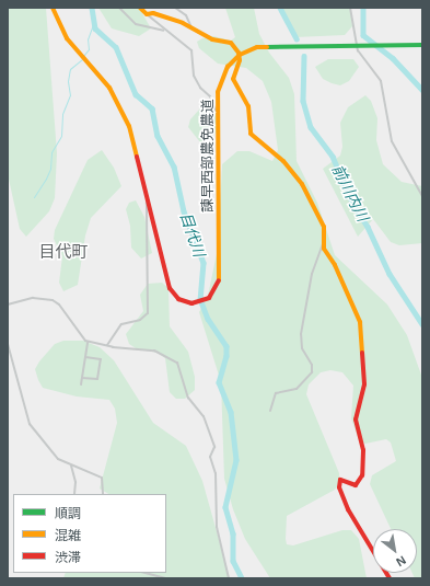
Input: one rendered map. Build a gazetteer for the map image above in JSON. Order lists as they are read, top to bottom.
{
  "streets": {
    "street": ["諫早西部農免農道"]
  },
  "districts": ["目代町"],
  "water": ["前川内川", "目代川"],
  "legend": ["順調", "混雑", "渋滞"],
  "north": "bottom right"
}
